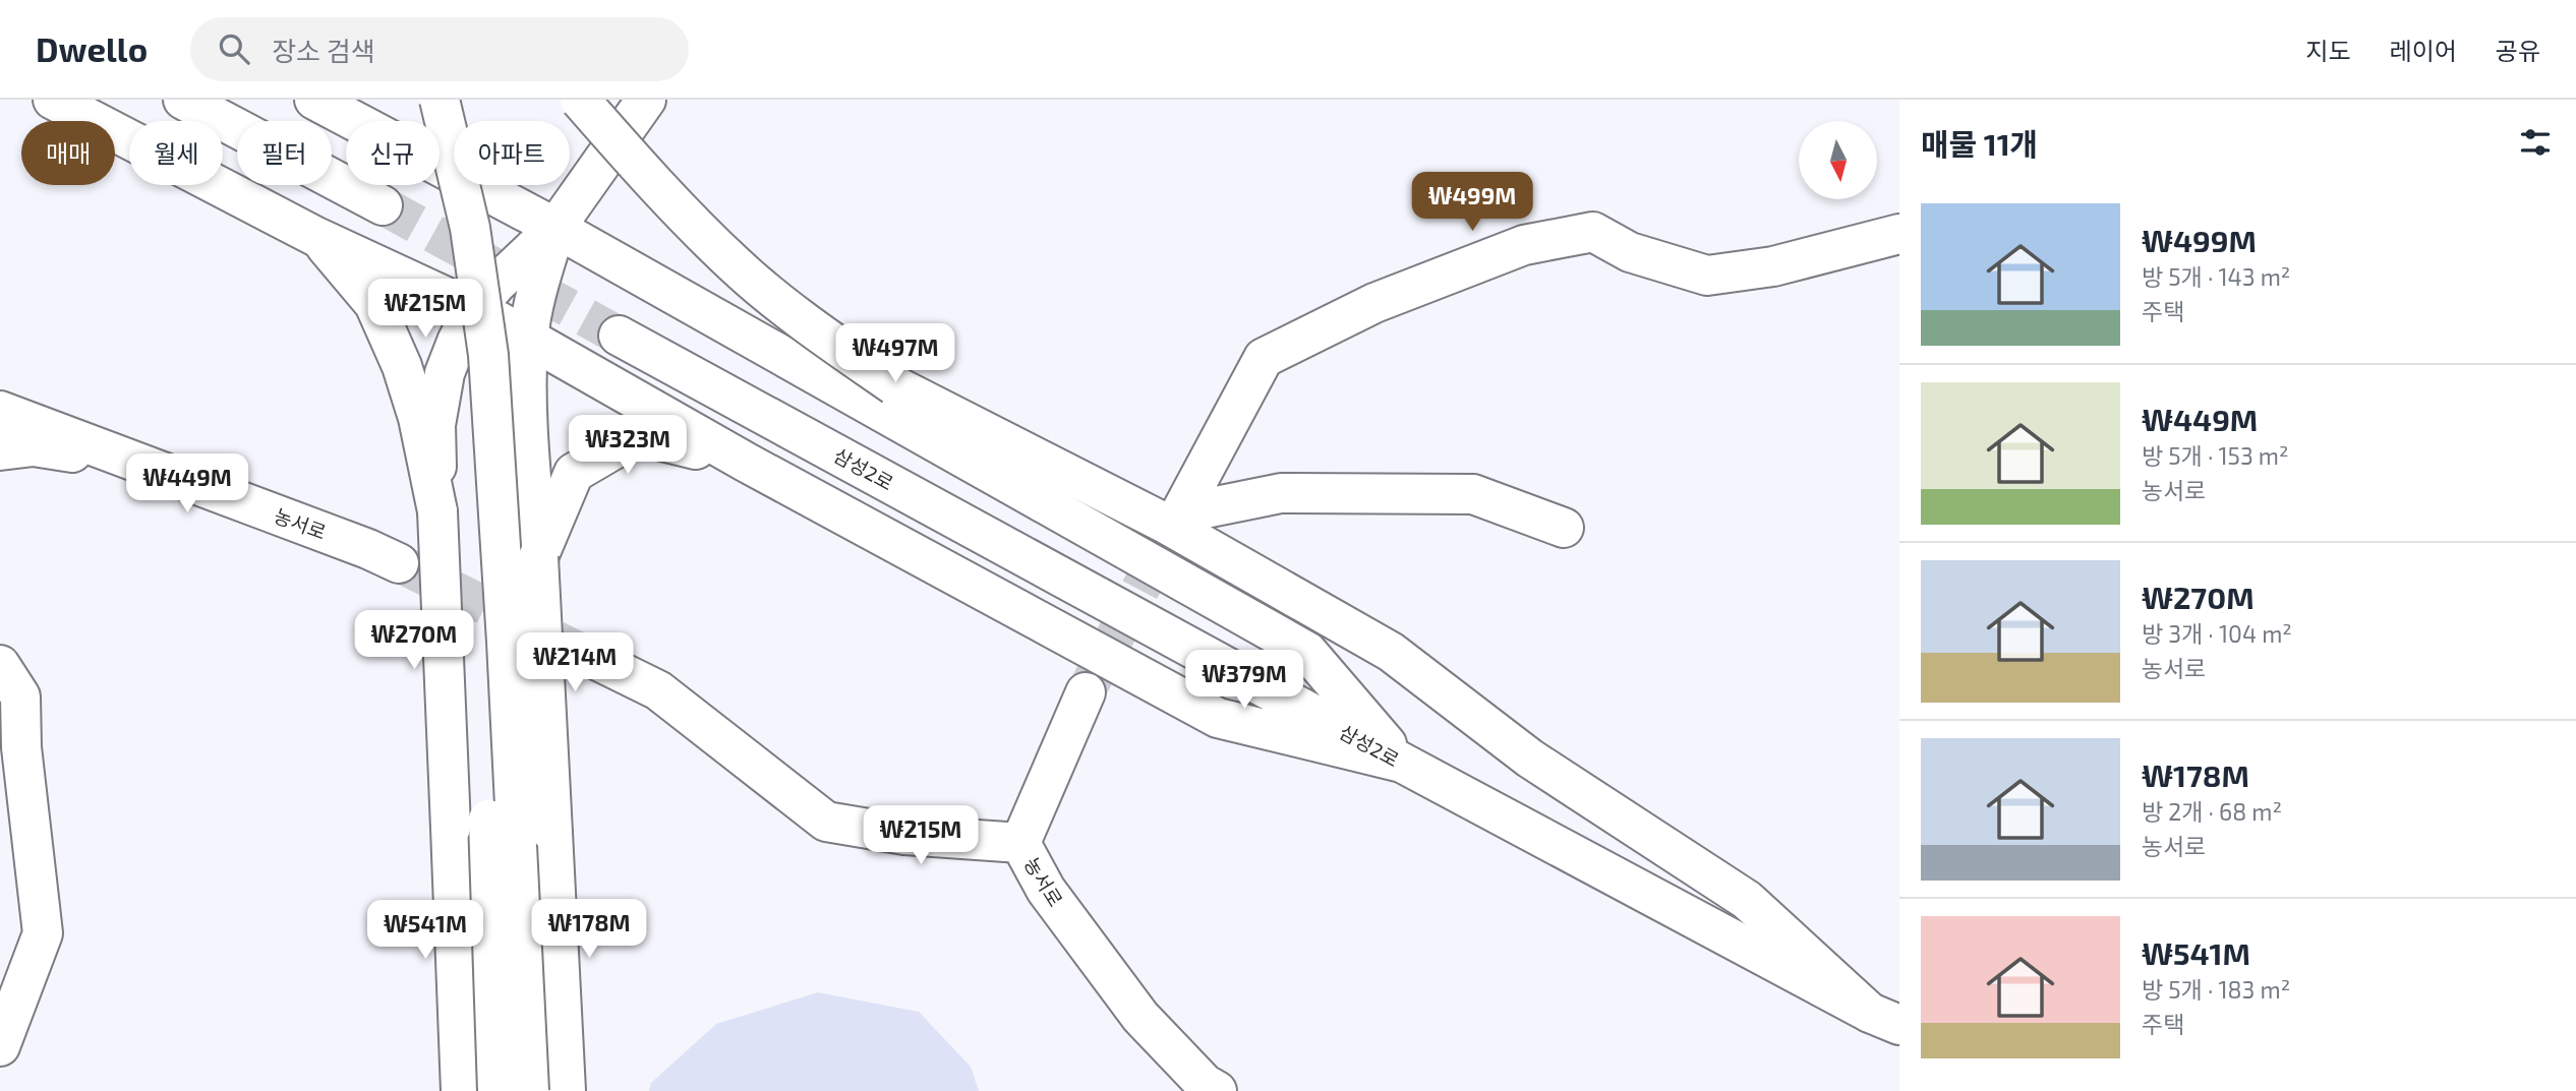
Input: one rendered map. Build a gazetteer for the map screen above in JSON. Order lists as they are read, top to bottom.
{
  "streets": {
    "main road": ["삼성2로", "농서로"]
  },
  "north": "bottom",
  "page": {
    "header": "Dwello",
    "search": "장소 검색",
    "nav": ["지도", "레이어", "공유"],
    "heading": "매물 11개",
    "chip": [
      "매매",
      "월세",
      "필터",
      "신규",
      "아파트"
    ],
    "price": [
      "₩499M",
      "₩215M",
      "₩497M",
      "₩323M",
      "₩449M",
      "₩270M",
      "₩214M",
      "₩379M",
      "₩215M",
      "₩178M",
      "₩541M"
    ],
    "list": [
      {
        "name": "₩499M",
        "note": "방 5개 · 143 m² · 주택"
      },
      {
        "name": "₩449M",
        "note": "방 5개 · 153 m² · 농서로"
      },
      {
        "name": "₩270M",
        "note": "방 3개 · 104 m² · 농서로"
      },
      {
        "name": "₩178M",
        "note": "방 2개 · 68 m² · 농서로"
      },
      {
        "name": "₩541M",
        "note": "방 5개 · 183 m² · 주택"
      }
    ]
  }
}
